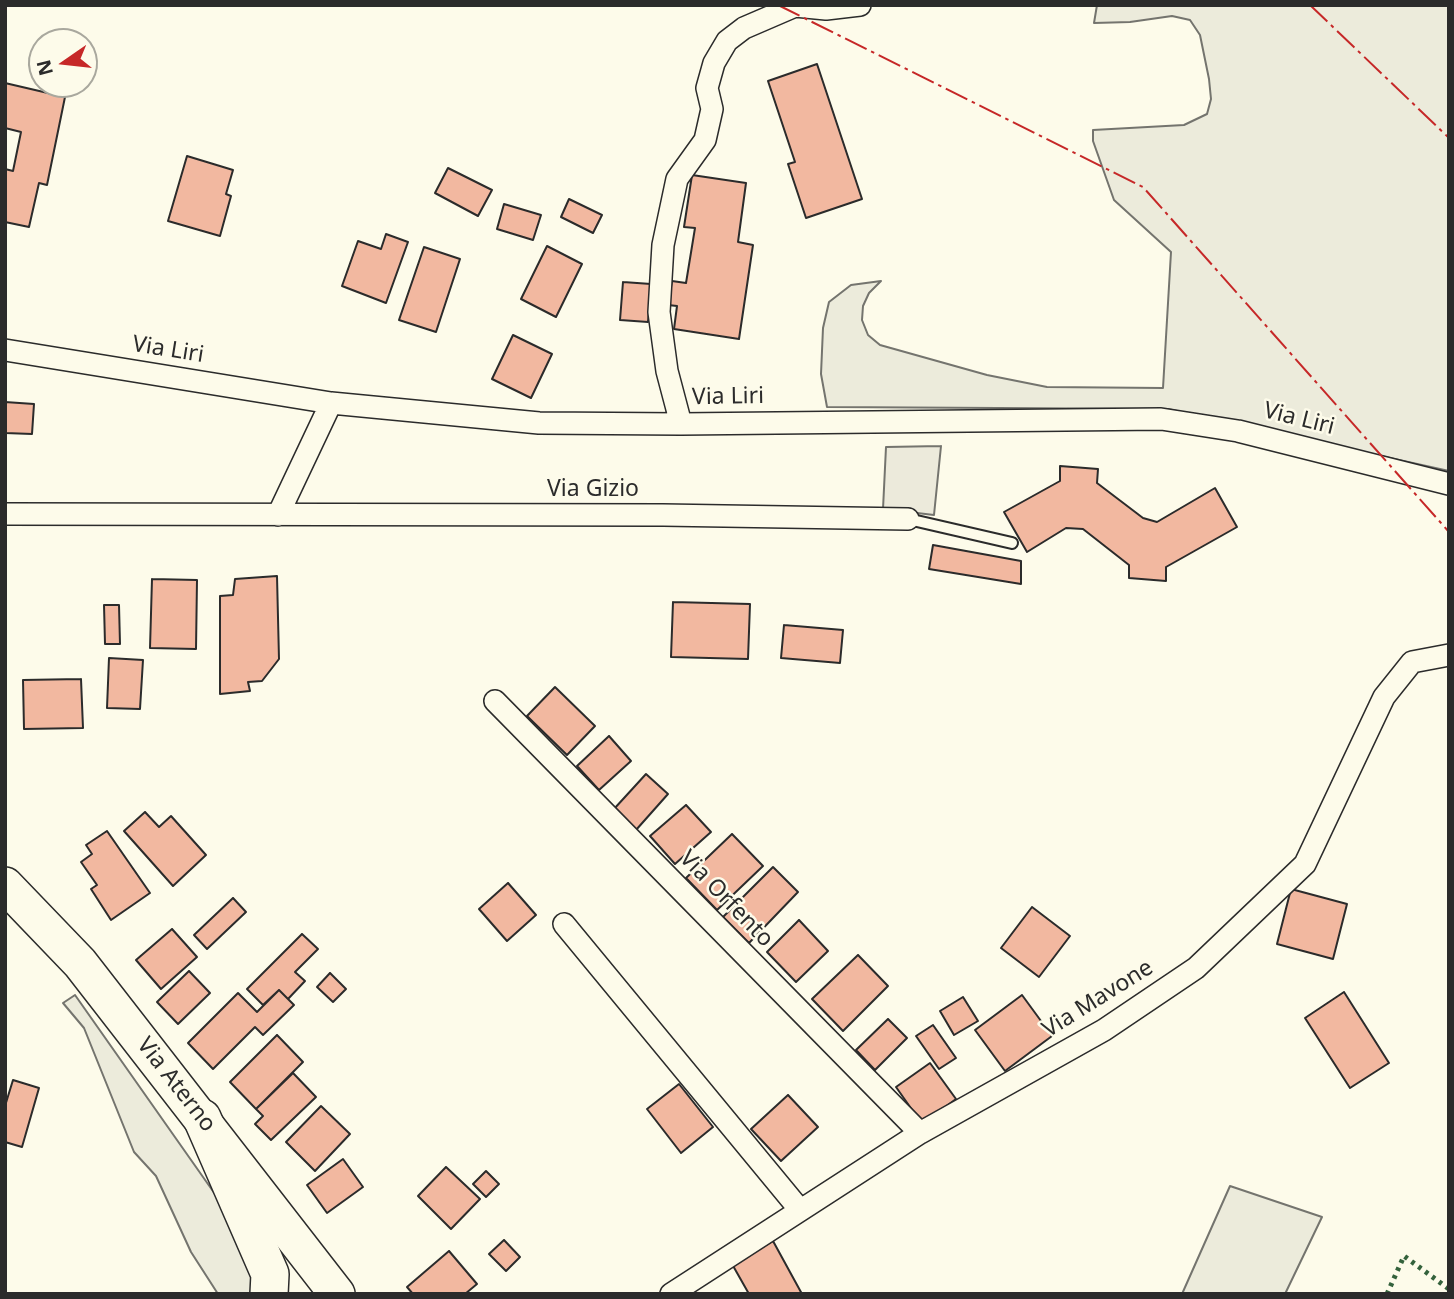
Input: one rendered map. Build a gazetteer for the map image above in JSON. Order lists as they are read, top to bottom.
{
  "streets": {
    "main road": ["Via Aterno"],
    "street": [
      "Via Liri",
      "Via Gizio",
      "Via Orfento",
      "Via Mavone"
    ]
  },
  "crossings": [
    ["Via Orfento", "Via Mavone"]
  ],
  "north": "left"
}
